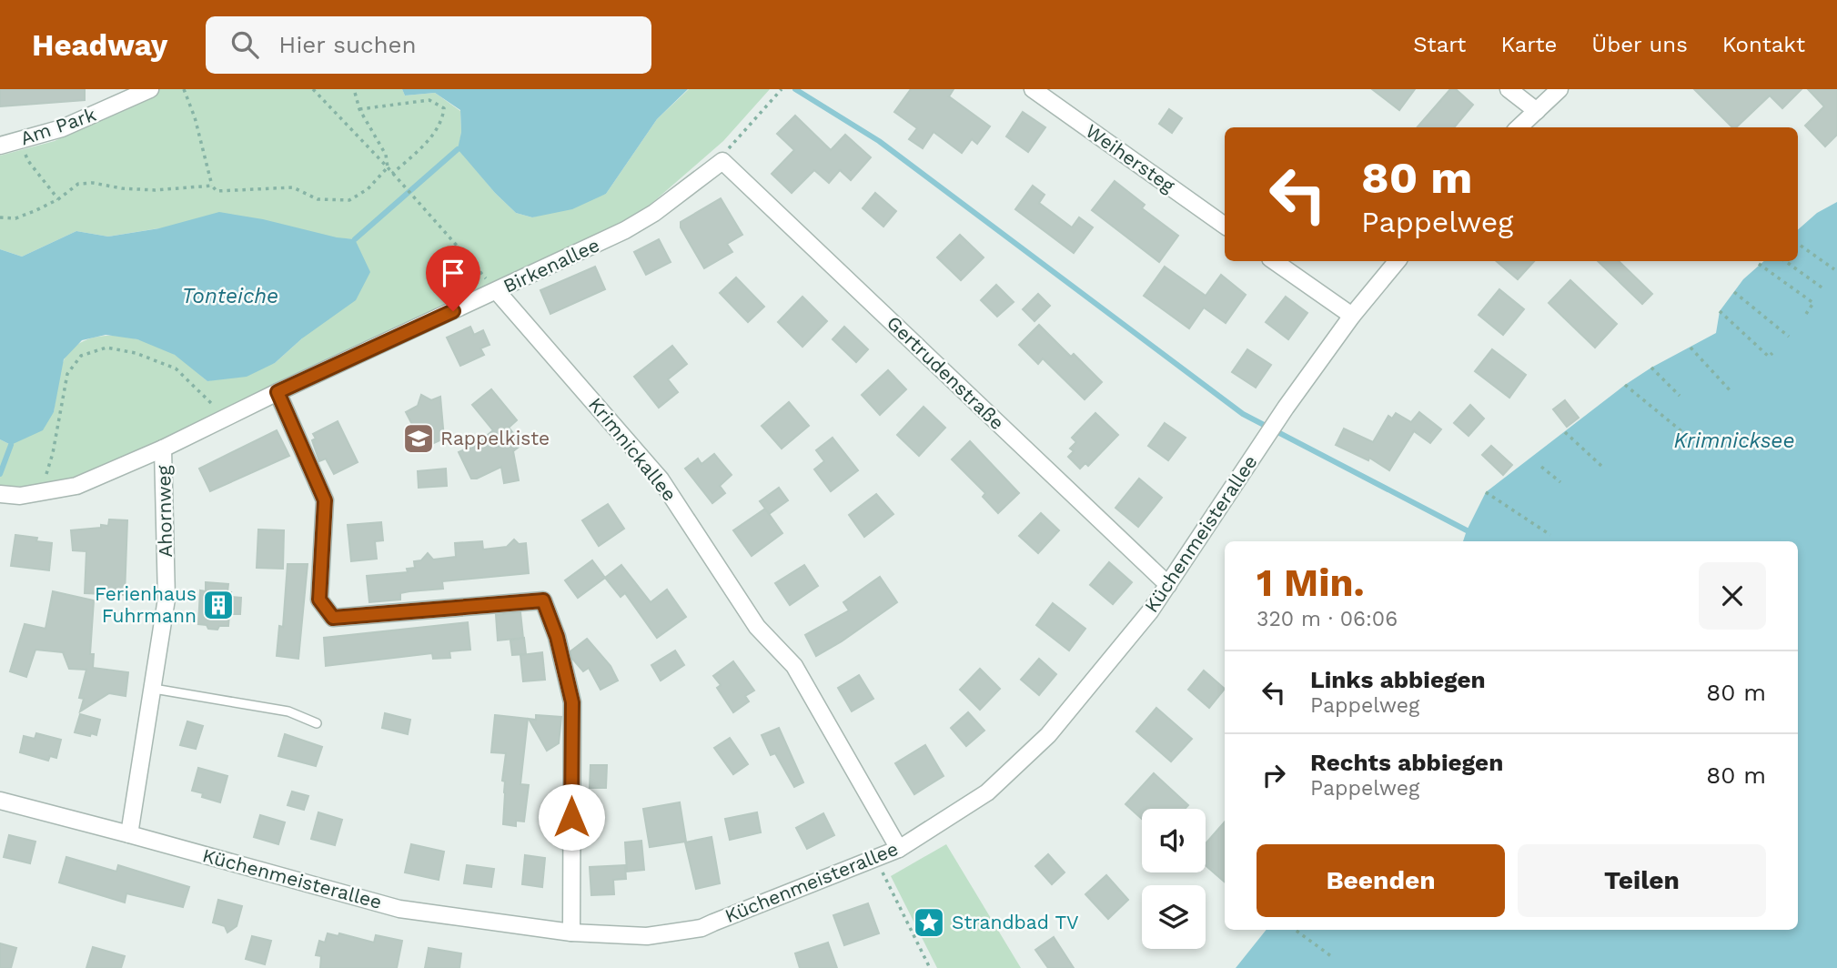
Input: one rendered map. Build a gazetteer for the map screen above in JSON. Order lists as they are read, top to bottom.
{
  "streets": {
    "street": [
      "Am Park",
      "Weihersteg",
      "Birkenallee",
      "Gertrudenstraße",
      "Krimnickallee",
      "Ahornweg",
      "Küchenmeisterallee"
    ]
  },
  "crossings": [
    ["Birkenallee", "Gertrudenstraße"],
    ["Birkenallee", "Krimnickallee"],
    ["Birkenallee", "Ahornweg"],
    ["Gertrudenstraße", "Küchenmeisterallee"],
    ["Krimnickallee", "Küchenmeisterallee"],
    ["Ahornweg", "Küchenmeisterallee"]
  ],
  "water": ["Tonteiche", "Krimnicksee"],
  "places": {
    "school or university": ["Rappelkiste"],
    "building": ["Ferienhaus Fuhrmann"],
    "place": ["Strandbad TV"]
  },
  "page": {
    "header": "Headway",
    "search": "Hier suchen",
    "nav": [
      "Start",
      "Karte",
      "Über uns",
      "Kontakt"
    ],
    "turn": ["80 m", "Pappelweg"],
    "heading": ["1 Min.", "320 m · 06:06"],
    "list": [
      {
        "name": "Links abbiegen",
        "note": "Pappelweg",
        "value": "80 m"
      },
      {
        "name": "Rechts abbiegen",
        "note": "Pappelweg",
        "value": "80 m"
      }
    ],
    "buttons": ["Beenden", "Teilen"]
  }
}
